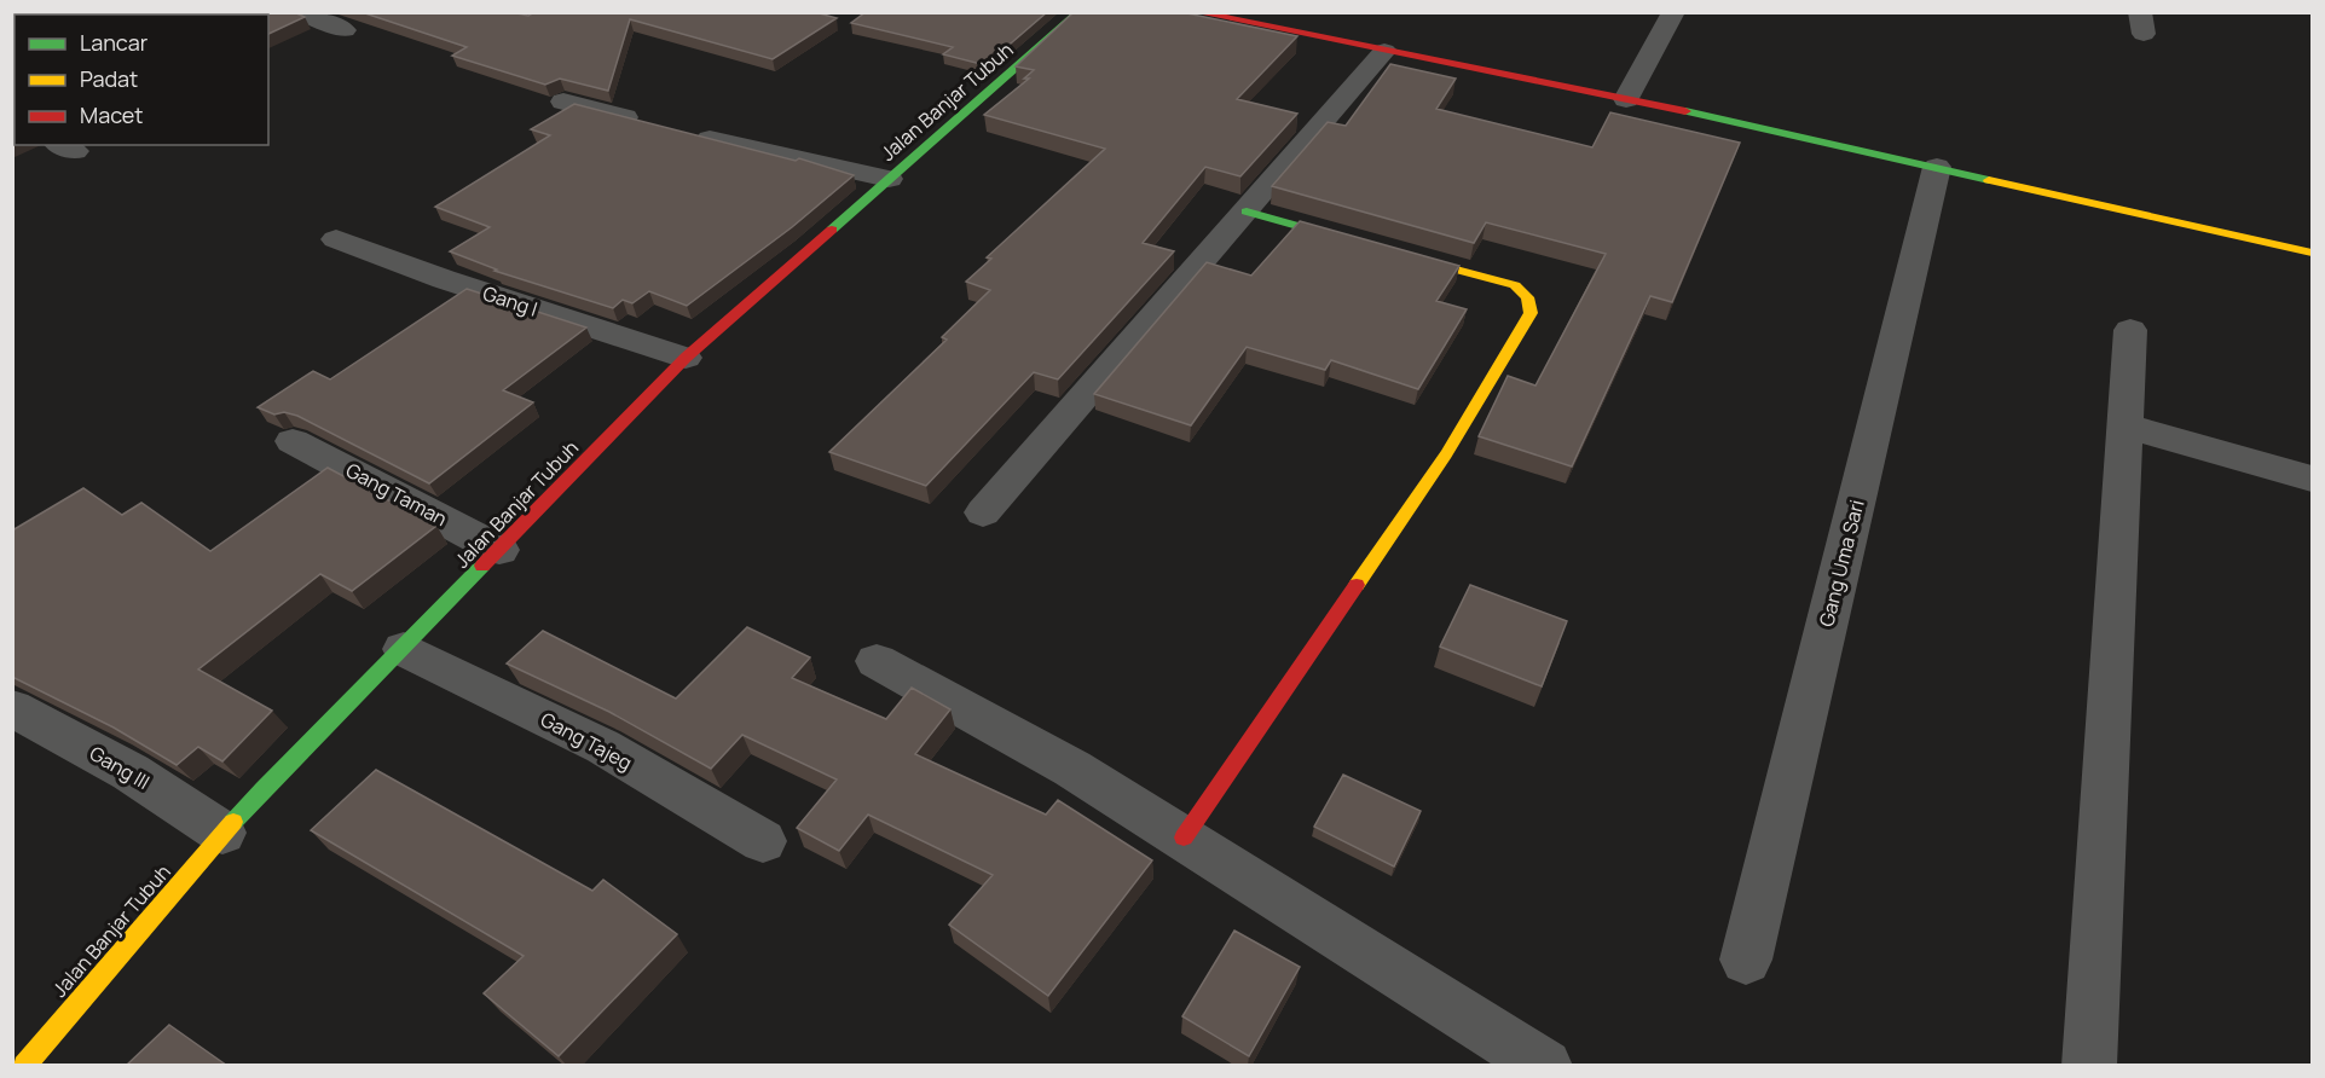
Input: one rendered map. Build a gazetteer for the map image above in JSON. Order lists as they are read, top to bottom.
{
  "streets": {
    "street": [
      "Jalan Banjar Tubuh",
      "Gang I",
      "Gang Taman",
      "Gang Uma Sari",
      "Gang Tajeg",
      "Gang III"
    ]
  },
  "crossings": [
    ["Jalan Banjar Tubuh", "Gang I"],
    ["Jalan Banjar Tubuh", "Gang Taman"],
    ["Jalan Banjar Tubuh", "Gang Tajeg"],
    ["Jalan Banjar Tubuh", "Gang III"]
  ],
  "legend": ["Lancar", "Padat", "Macet"]
}
